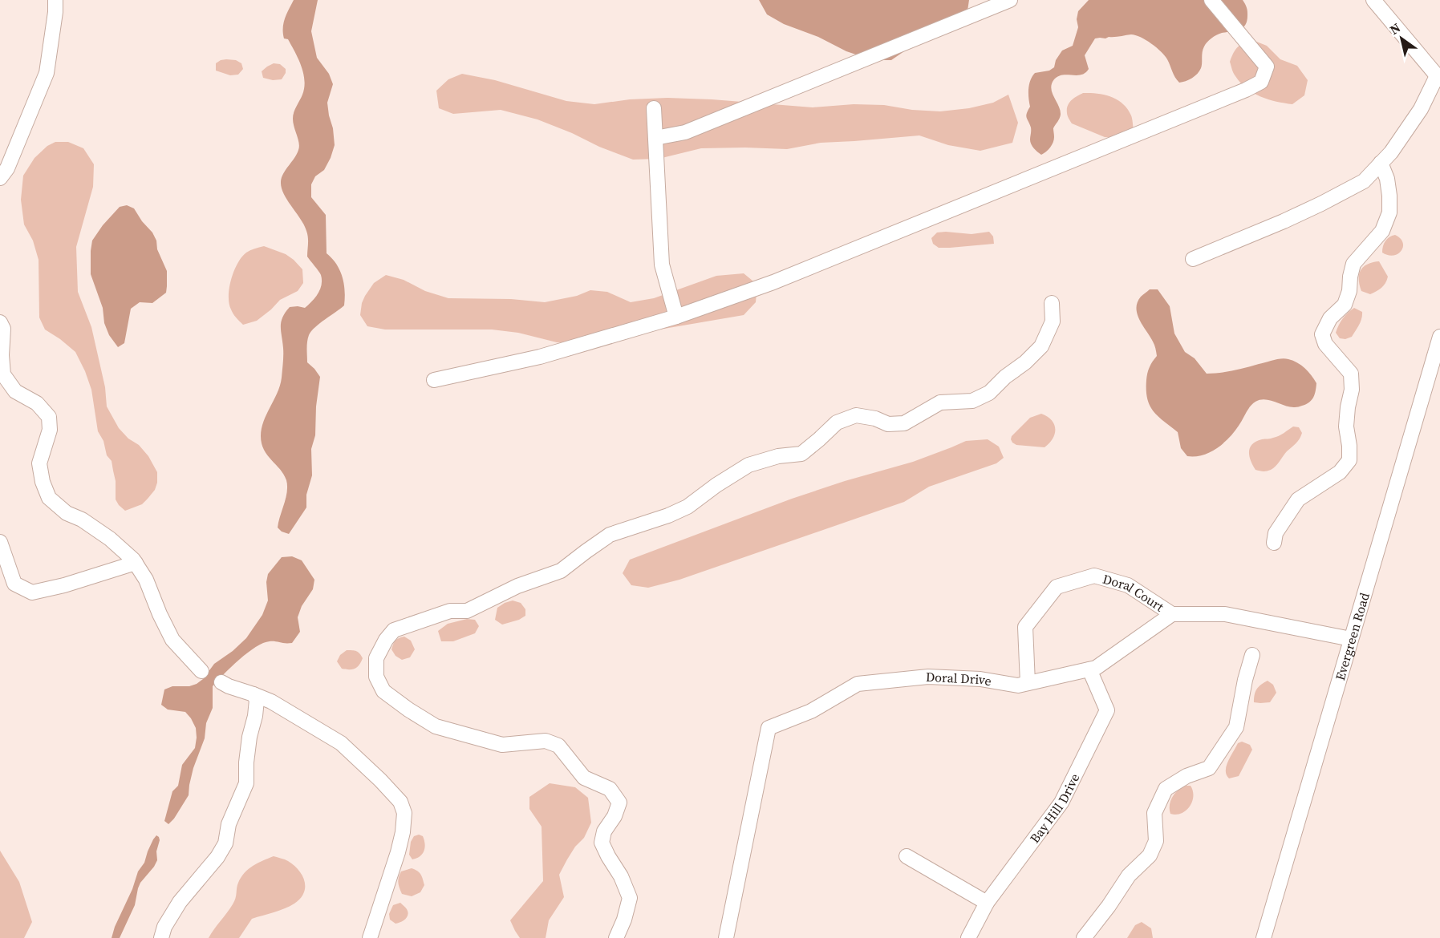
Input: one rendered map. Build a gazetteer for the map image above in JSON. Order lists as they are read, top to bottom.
{
  "streets": {
    "street": [
      "Doral Court",
      "Evergreen Road",
      "Doral Drive",
      "Bay Hill Drive"
    ]
  },
  "crossings": [
    ["Doral Court", "Doral Drive"],
    ["Doral Drive", "Bay Hill Drive"]
  ],
  "north": "top left"
}
